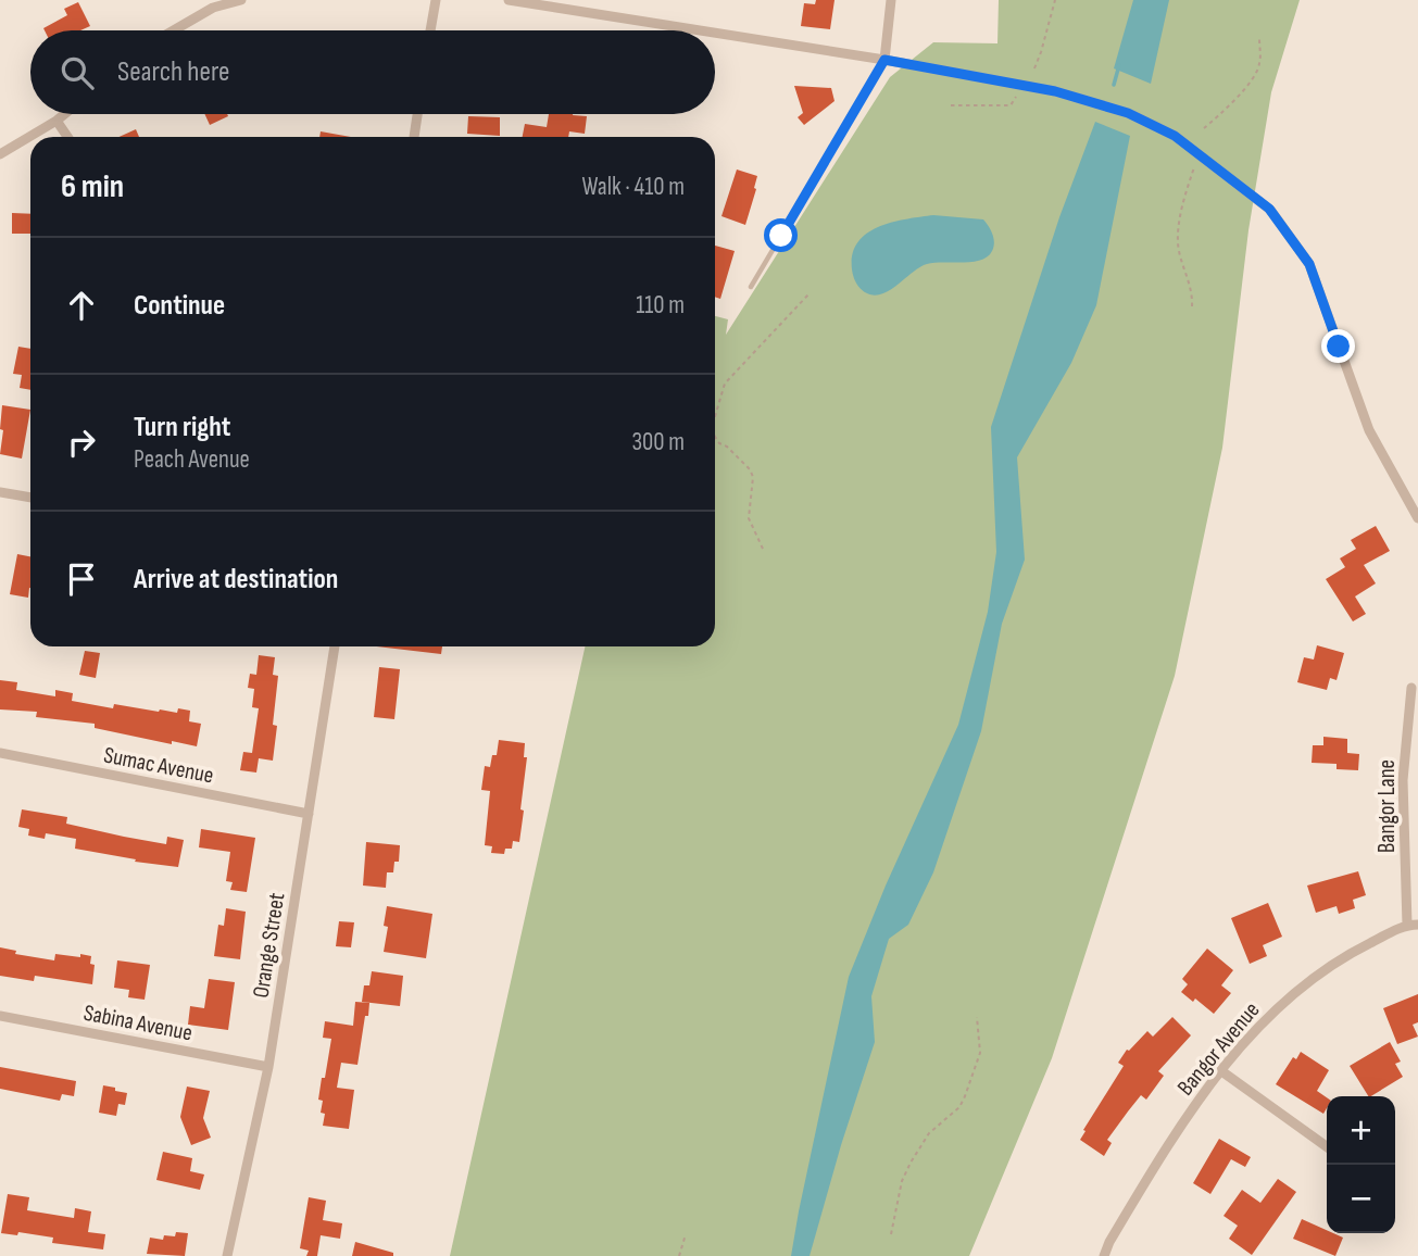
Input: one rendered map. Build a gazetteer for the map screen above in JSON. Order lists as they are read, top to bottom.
{
  "streets": {
    "street": [
      "Sumac Avenue",
      "Bangor Lane",
      "Orange Street",
      "Sabina Avenue",
      "Bangor Avenue"
    ]
  },
  "crossings": [
    ["Sumac Avenue", "Orange Street"],
    ["Bangor Lane", "Bangor Avenue"],
    ["Orange Street", "Sabina Avenue"]
  ],
  "page": {
    "search": "Search here",
    "heading": ["6 min", "Walk · 410 m"],
    "list": [
      ["Continue", "110 m"],
      ["Turn right", "Peach Avenue", "300 m"],
      "Arrive at destination"
    ],
    "map_buttons": ["+", "−"]
  }
}
